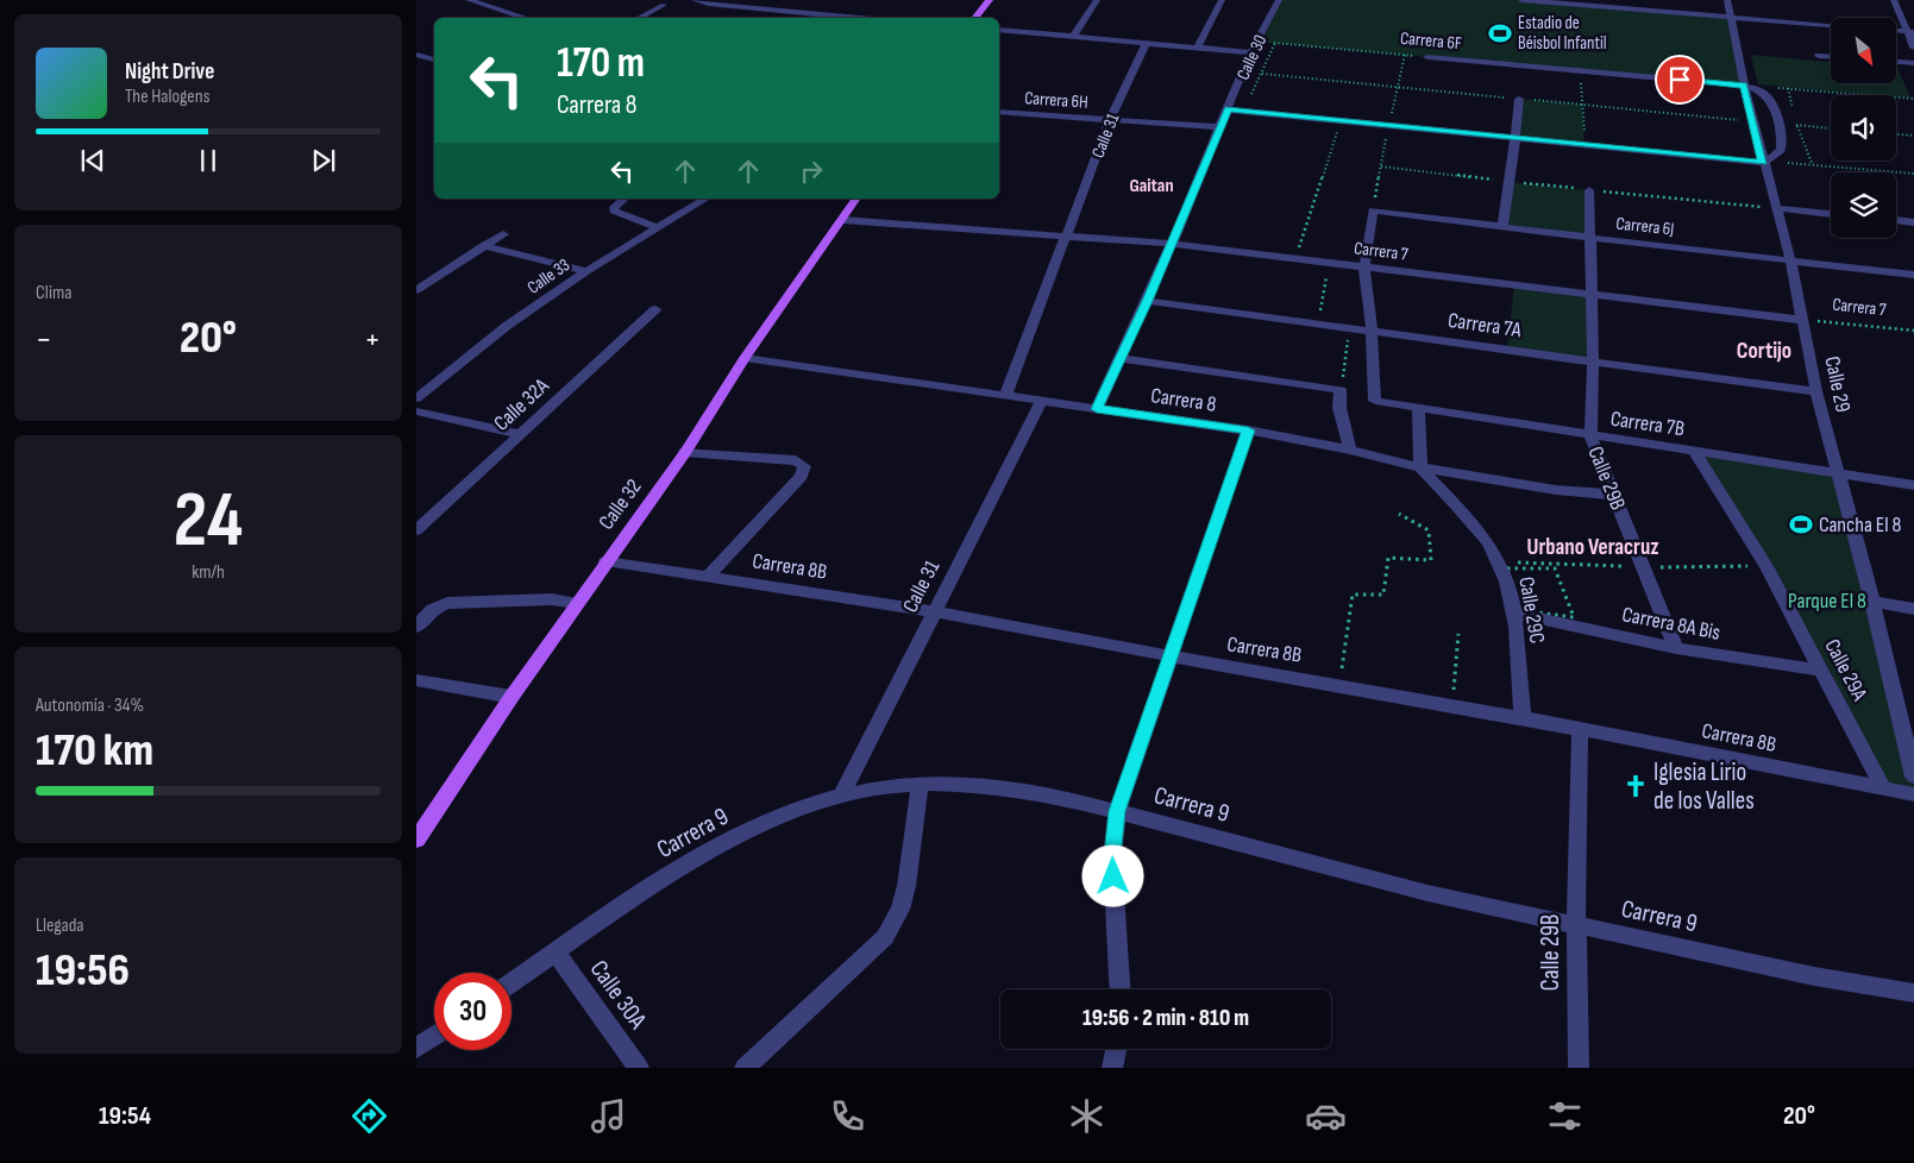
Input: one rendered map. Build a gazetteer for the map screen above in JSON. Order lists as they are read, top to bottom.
{
  "streets": {
    "main road": ["Calle 32"],
    "street": [
      "Carrera 6F",
      "Calle 30",
      "Carrera 6H",
      "Calle 31",
      "Carrera 6J",
      "Carrera 7",
      "Calle 33",
      "Carrera 7A",
      "Calle 29",
      "Carrera 8",
      "Calle 32A",
      "Carrera 7B",
      "Calle 29B",
      "Carrera 8B",
      "Calle 29C",
      "Carrera 8A Bis",
      "Calle 29A",
      "Carrera 9",
      "Calle 30A"
    ]
  },
  "crossings": [
    ["Carrera 6F", "Calle 30"],
    ["Carrera 6F", "Calle 29"],
    ["Calle 30", "Carrera 6H"],
    ["Calle 30", "Carrera 7"],
    ["Calle 30", "Carrera 7A"],
    ["Calle 30", "Carrera 8"],
    ["Carrera 6H", "Calle 31"],
    ["Calle 31", "Carrera 7"],
    ["Calle 31", "Carrera 8"],
    ["Calle 31", "Carrera 8B"],
    ["Calle 31", "Carrera 9"],
    ["Carrera 6J", "Carrera 7"],
    ["Carrera 6J", "Calle 29"],
    ["Carrera 6J", "Calle 29B"],
    ["Carrera 7", "Calle 29"],
    ["Carrera 7", "Calle 29B"],
    ["Carrera 7", "Calle 32"],
    ["Carrera 7A", "Calle 29"],
    ["Carrera 7A", "Carrera 7B"],
    ["Carrera 7A", "Calle 29B"],
    ["Calle 29", "Carrera 7B"],
    ["Carrera 8", "Calle 29B"],
    ["Carrera 8", "Calle 32"],
    ["Carrera 8", "Calle 29C"],
    ["Carrera 7B", "Calle 29B"],
    ["Carrera 7B", "Calle 29A"],
    ["Calle 29B", "Carrera 8B"],
    ["Calle 29B", "Carrera 8A Bis"],
    ["Calle 29B", "Carrera 9"],
    ["Calle 32", "Carrera 8B"],
    ["Carrera 8B", "Calle 29C"],
    ["Carrera 8B", "Calle 29A"],
    ["Calle 29C", "Carrera 8A Bis"],
    ["Carrera 8A Bis", "Calle 29A"],
    ["Carrera 9", "Calle 30A"]
  ],
  "districts": ["Gaitan", "Cortijo", "Urbano Veracruz"],
  "parks": ["Parque El 8"],
  "places": {
    "sports": ["Estadio de Béisbol Infantil", "Cancha El 8"],
    "church": ["Iglesia Lirio de los Valles"]
  },
  "north": "bottom right",
  "page": {
    "turn": ["170 m", "Carrera 8"],
    "song": ["Night Drive", "The Halogens"],
    "tile": [
      "Clima",
      ["24", "km/h"],
      ["Autonomía · 34%", "170 km"],
      ["Llegada", "19:56"]
    ],
    "heat": ["−", "20°", "+"],
    "limit": "30",
    "trip": "19:56 · 2 min · 810 m",
    "tabs": ["19:54", "20°"]
  }
}
